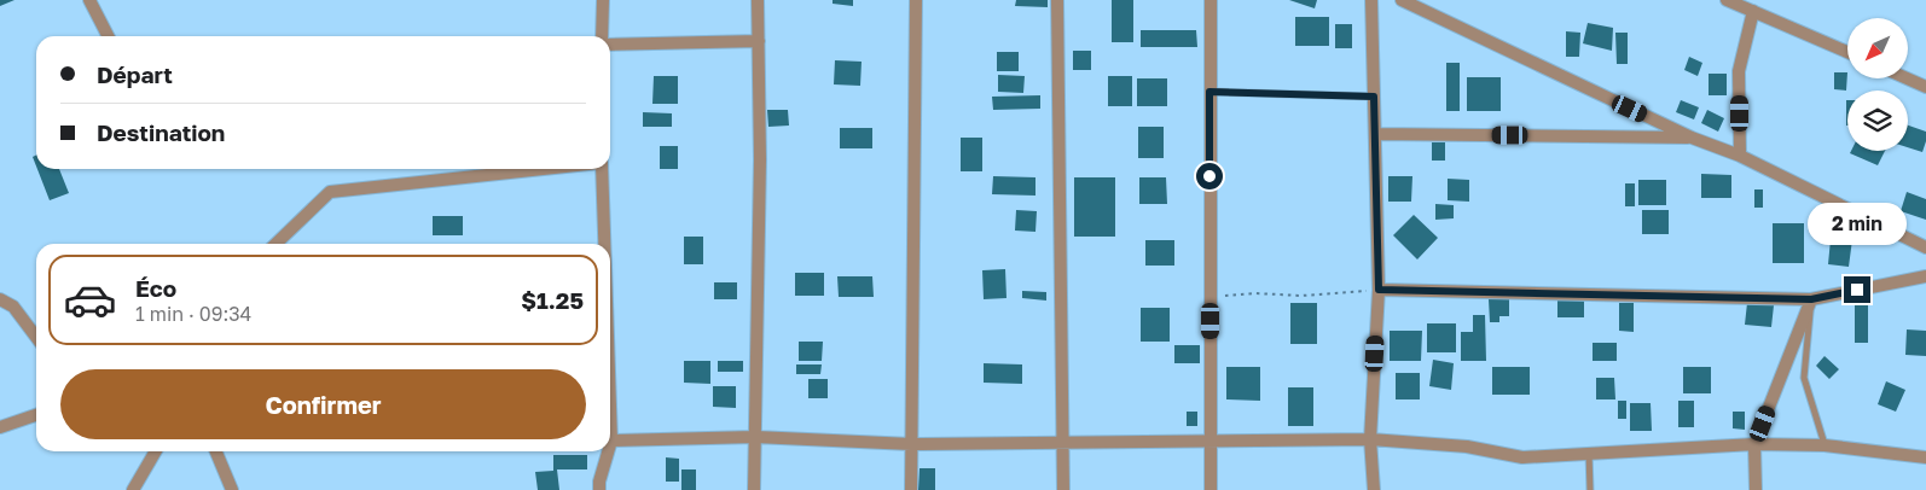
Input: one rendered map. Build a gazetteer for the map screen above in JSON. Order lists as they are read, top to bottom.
{
  "north": "bottom left",
  "page": {
    "banner": ["Départ", "Destination"],
    "bubble": "2 min",
    "list": [
      {
        "name": "Éco",
        "note": "1 min · 09:34",
        "value": "$1.25"
      }
    ],
    "buttons": "Confirmer"
  }
}
